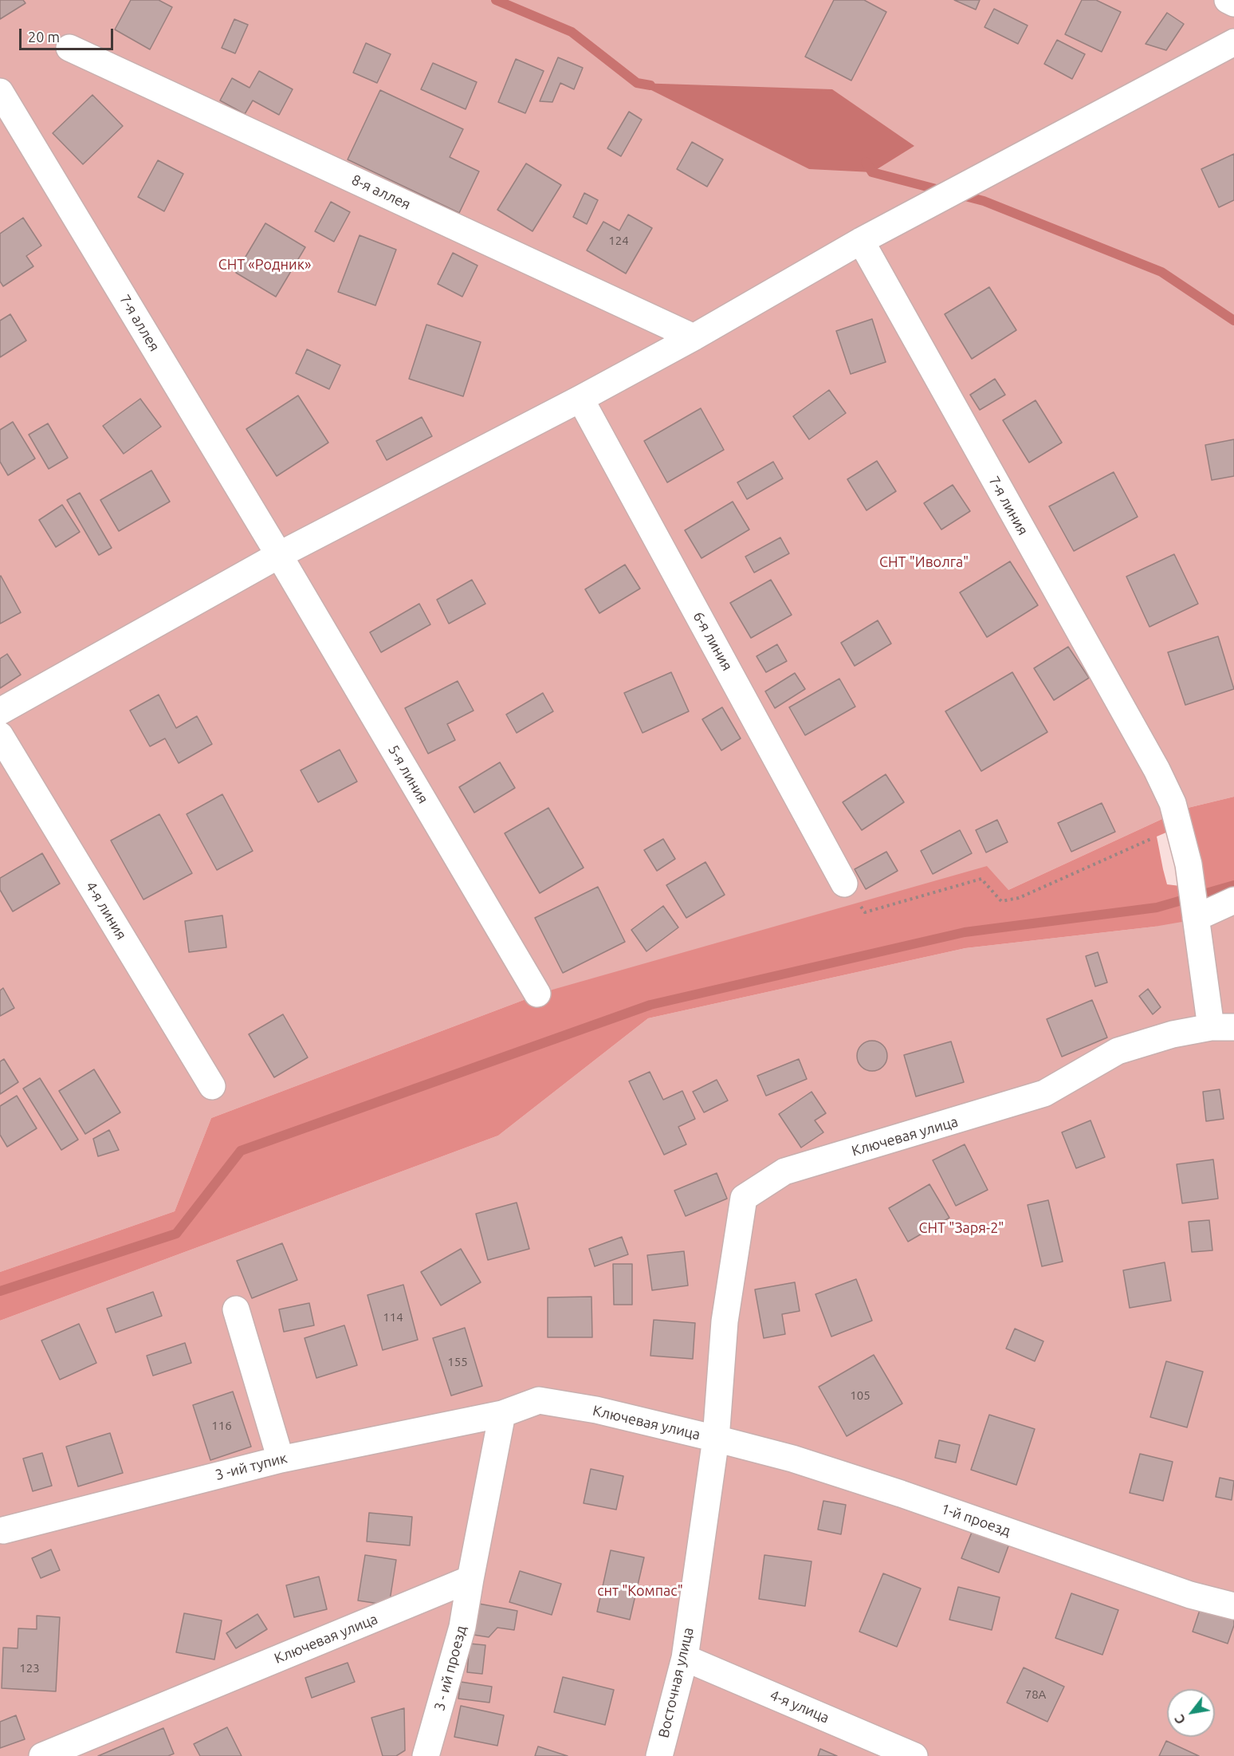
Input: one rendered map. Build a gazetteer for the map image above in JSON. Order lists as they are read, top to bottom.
{
  "streets": {
    "street": [
      "8-я аллея",
      "7-я аллея",
      "7-я линия",
      "6-я линия",
      "5-я линия",
      "4-я линия",
      "Ключевая улица",
      "3 -ий тупик",
      "1-й проезд",
      "3 - ий проезд",
      "Восточная улица",
      "4-я улица"
    ]
  },
  "crossings": [
    ["7-я аллея", "5-я линия"],
    ["7-я линия", "Ключевая улица"],
    ["Ключевая улица", "3 -ий тупик"],
    ["Ключевая улица", "1-й проезд"],
    ["Ключевая улица", "3 - ий проезд"],
    ["Ключевая улица", "Восточная улица"],
    ["1-й проезд", "Восточная улица"],
    ["Восточная улица", "4-я улица"]
  ],
  "parks": [
    "СНТ «Родник»",
    "СНТ \"Иволга\"",
    "СНТ \"Заря-2\"",
    "снт \"Компас\""
  ],
  "house_numbers": [
    "124",
    "114",
    "155",
    "105",
    "116",
    "123",
    "78А"
  ],
  "scale_bar": "20 m",
  "north": "bottom left"
}
